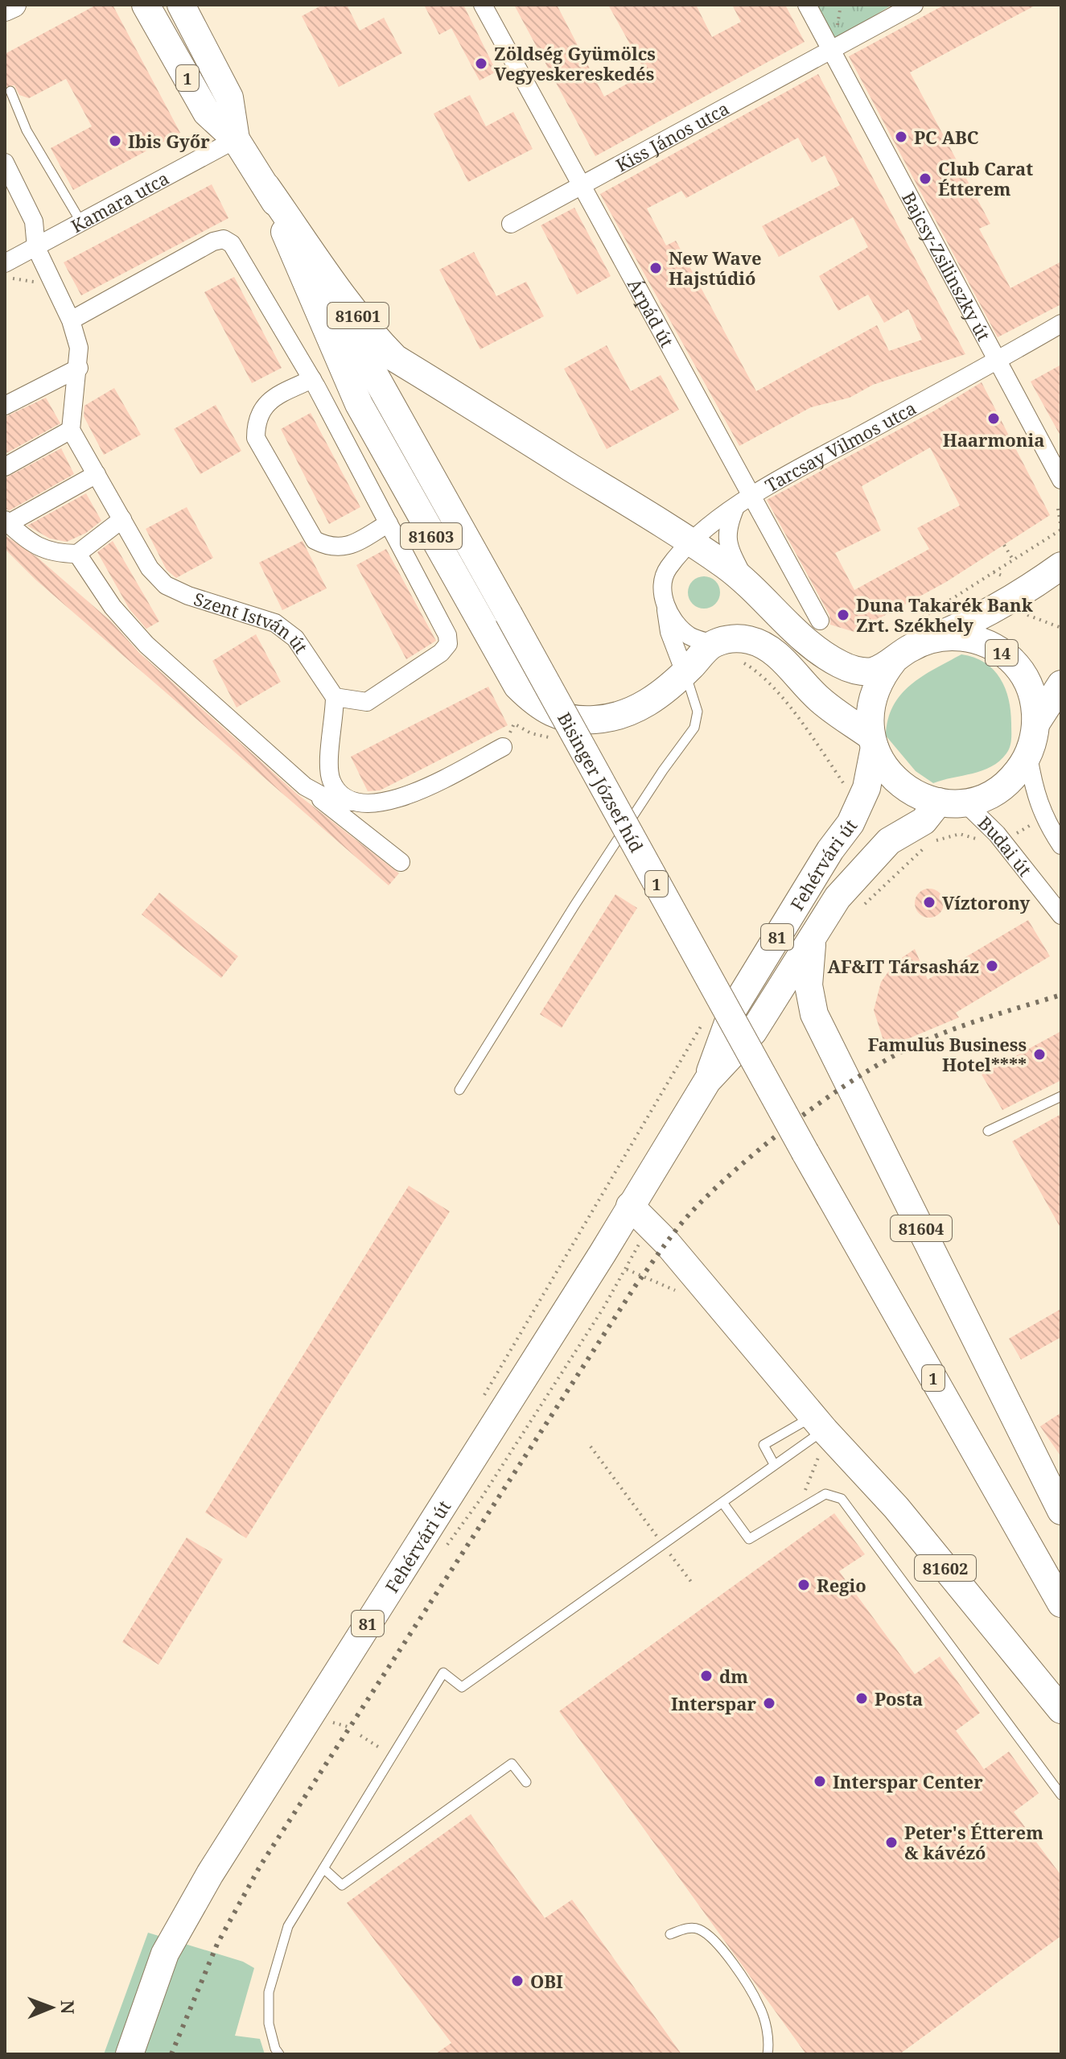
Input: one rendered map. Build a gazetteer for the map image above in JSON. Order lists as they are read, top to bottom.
{
  "streets": {
    "main road": [
      "1",
      "81601",
      "81603",
      "14",
      "Bisinger József híd",
      "Fehérvári út",
      "81",
      "81604",
      "81602"
    ],
    "street": [
      "Kiss János utca",
      "Kamara utca",
      "Bajcsy-Zsilinszky út",
      "Árpád út",
      "Tarcsay Vilmos utca",
      "Szent István út",
      "Budai út"
    ]
  },
  "crossings": [
    ["1", "Kamara utca"],
    ["1", "81601"],
    ["1", "81603"],
    ["1", "Bisinger József híd"],
    ["Kiss János utca", "Bajcsy-Zsilinszky út"],
    ["Kiss János utca", "Árpád út"],
    ["Bajcsy-Zsilinszky út", "Tarcsay Vilmos utca"],
    ["Árpád út", "Tarcsay Vilmos utca"],
    ["81601", "Tarcsay Vilmos utca"],
    ["81601", "81603"],
    ["81601", "14"],
    ["81601", "Bisinger József híd"],
    ["81601", "Budai út"],
    ["81601", "Fehérvári út"],
    ["Tarcsay Vilmos utca", "81603"],
    ["81603", "Bisinger József híd"],
    ["14", "Budai út"],
    ["14", "Fehérvári út"],
    ["Budai út", "Fehérvári út"],
    ["Fehérvári út", "81604"],
    ["Fehérvári út", "81602"]
  ],
  "places": [
    "Zöldség Gyümölcs Vegyeskereskedés",
    "PC ABC",
    "Ibis Győr",
    "Club Carat Étterem",
    "New Wave Hajstúdió",
    "Haarmonia",
    "Duna Takarék Bank Zrt. Székhely",
    "Víztorony",
    "AF&IT Társasház",
    "Famulus Business Hotel****",
    "Regio",
    "dm",
    "Posta",
    "Interspar",
    "Interspar Center",
    "Peter's Étterem & kávézó",
    "OBI"
  ],
  "north": "right"
}
